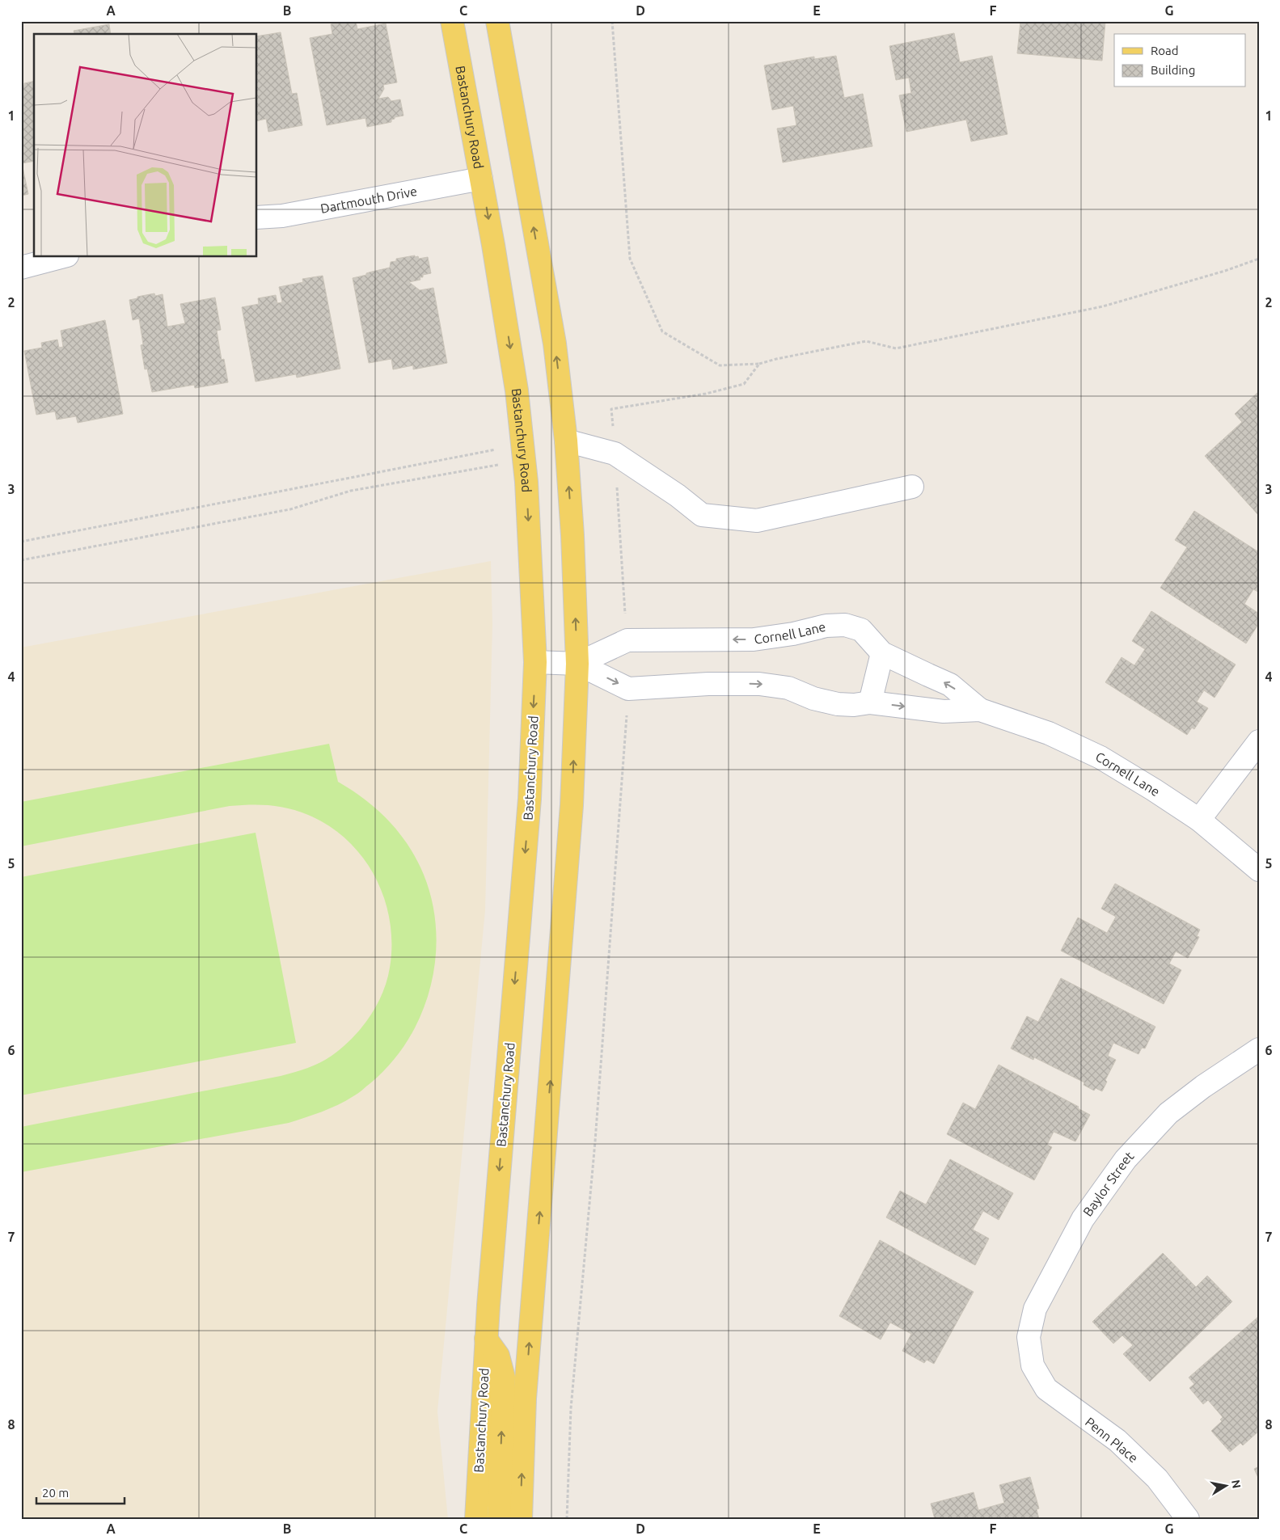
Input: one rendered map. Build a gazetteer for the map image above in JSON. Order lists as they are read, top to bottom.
{
  "streets": {
    "main road": ["Bastanchury Road"],
    "street": [
      "Dartmouth Drive",
      "Cornell Lane",
      "Baylor Street",
      "Penn Place"
    ]
  },
  "crossings": [
    ["Bastanchury Road", "Dartmouth Drive"],
    ["Bastanchury Road", "Cornell Lane"],
    ["Baylor Street", "Penn Place"]
  ],
  "legend": ["Road", "Building"],
  "scale_bar": "20 m",
  "north": "right",
  "grid": {
    "columns": [
      "A",
      "B",
      "C",
      "D",
      "E",
      "F",
      "G"
    ],
    "rows": [
      "1",
      "2",
      "3",
      "4",
      "5",
      "6",
      "7",
      "8"
    ]
  }
}
